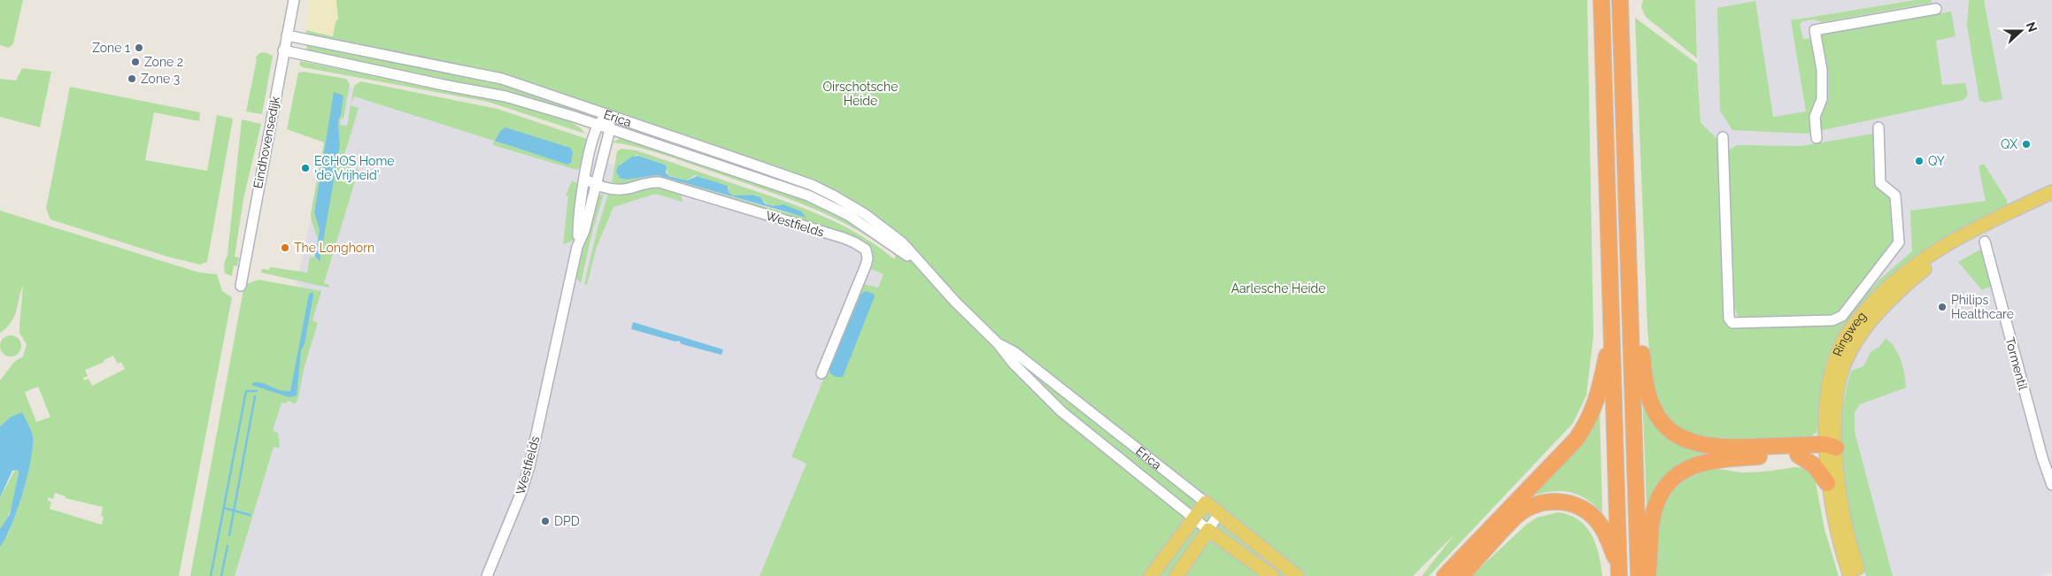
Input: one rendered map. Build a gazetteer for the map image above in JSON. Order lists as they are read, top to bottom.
{
  "streets": {
    "main road": ["Erica", "Ringweg"],
    "street": ["Eindhovensedijk", "Westfields", "Tormentil"]
  },
  "crossings": [
    ["Erica", "Eindhovensedijk"],
    ["Erica", "Westfields"]
  ],
  "parks": ["Oirschotsche Heide", "Aarlesche Heide"],
  "places": [
    "Zone 1",
    "Zone 2",
    "Zone 3",
    "QX",
    "QY",
    "ECHOS Home 'de Vrijheid'",
    "The Longhorn",
    "Philips Healthcare",
    "DPD"
  ],
  "north": "right"
}
